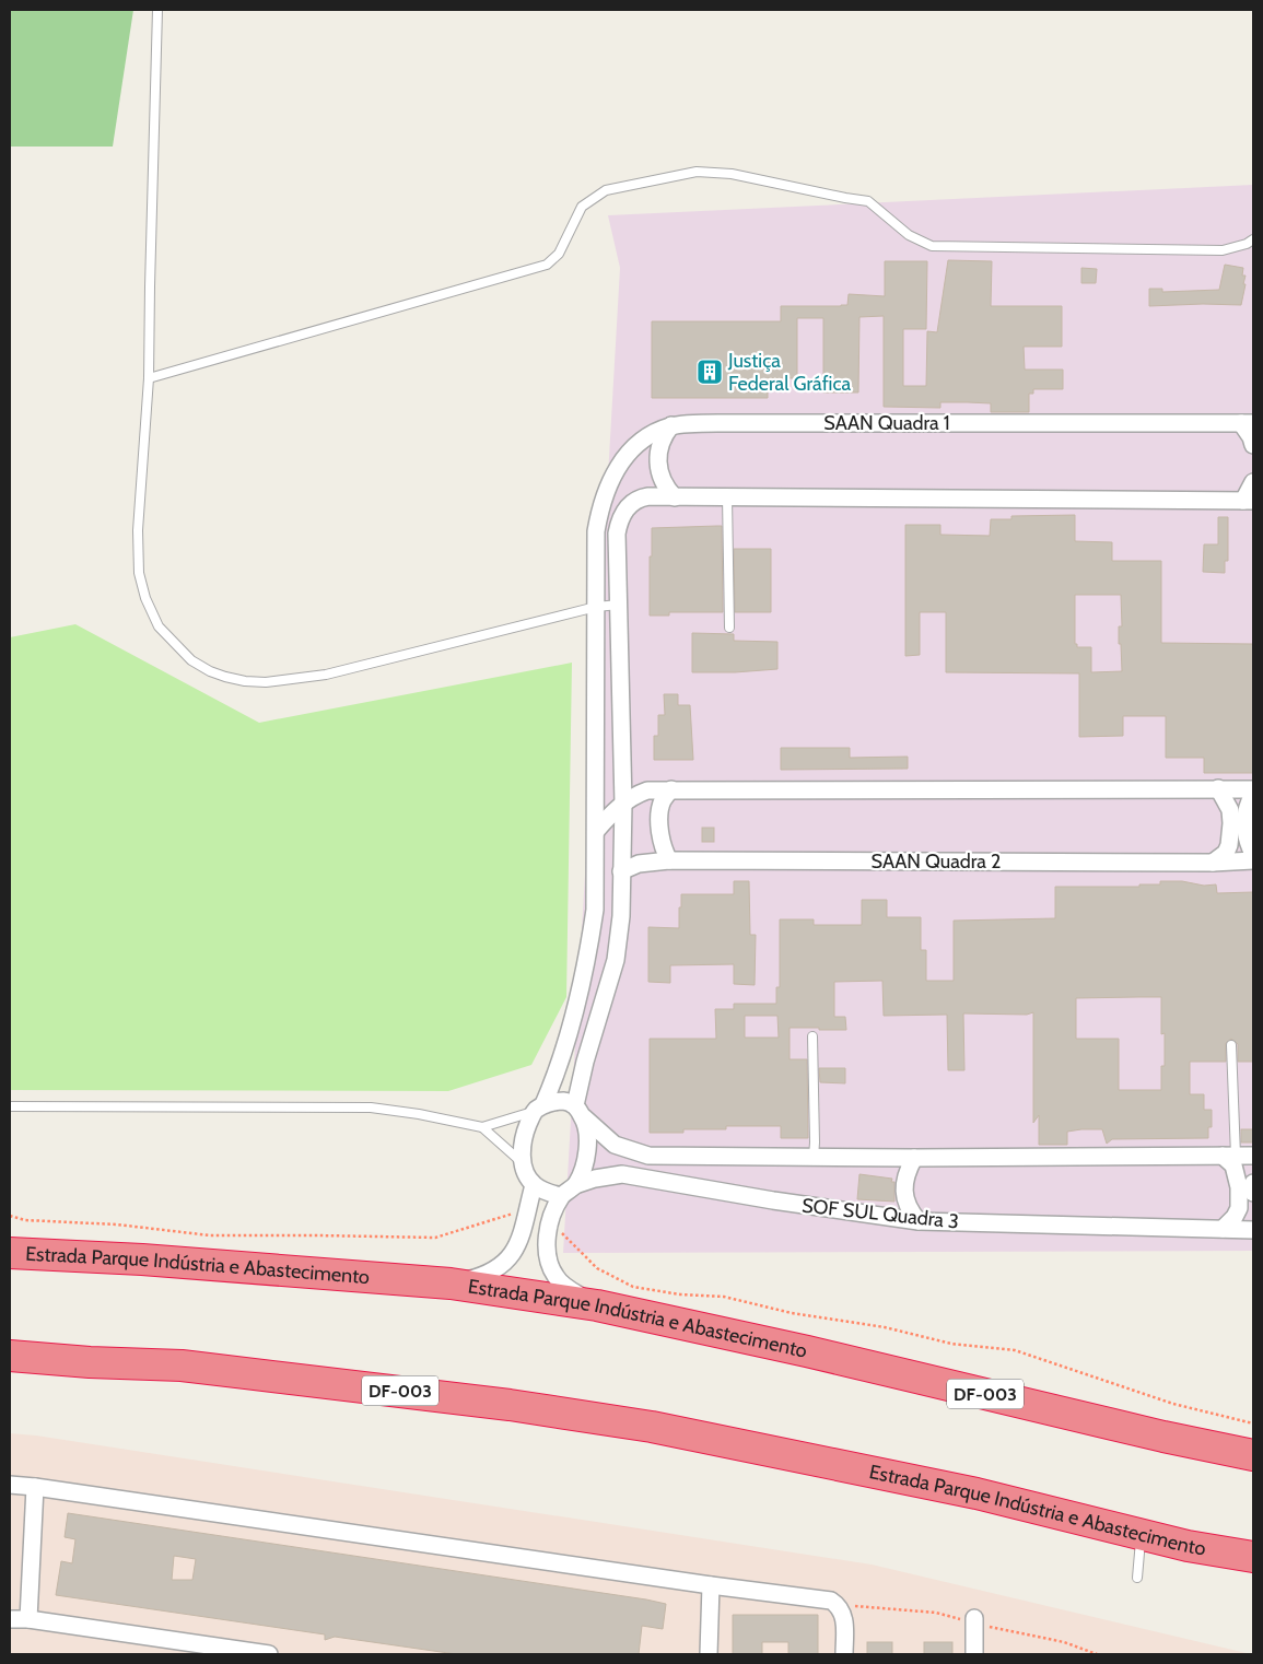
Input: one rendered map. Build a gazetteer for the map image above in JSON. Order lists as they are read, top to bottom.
{
  "streets": {
    "highway": ["Estrada Parque Indústria e Abastecimento", "DF-003"],
    "street": ["SAAN Quadra 1", "SAAN Quadra 2", "SOF SUL Quadra 3"]
  },
  "crossings": [
    ["SAAN Quadra 1", "SOF SUL Quadra 3"]
  ],
  "places": {
    "building": ["Justiça Federal Gráfica"]
  }
}
